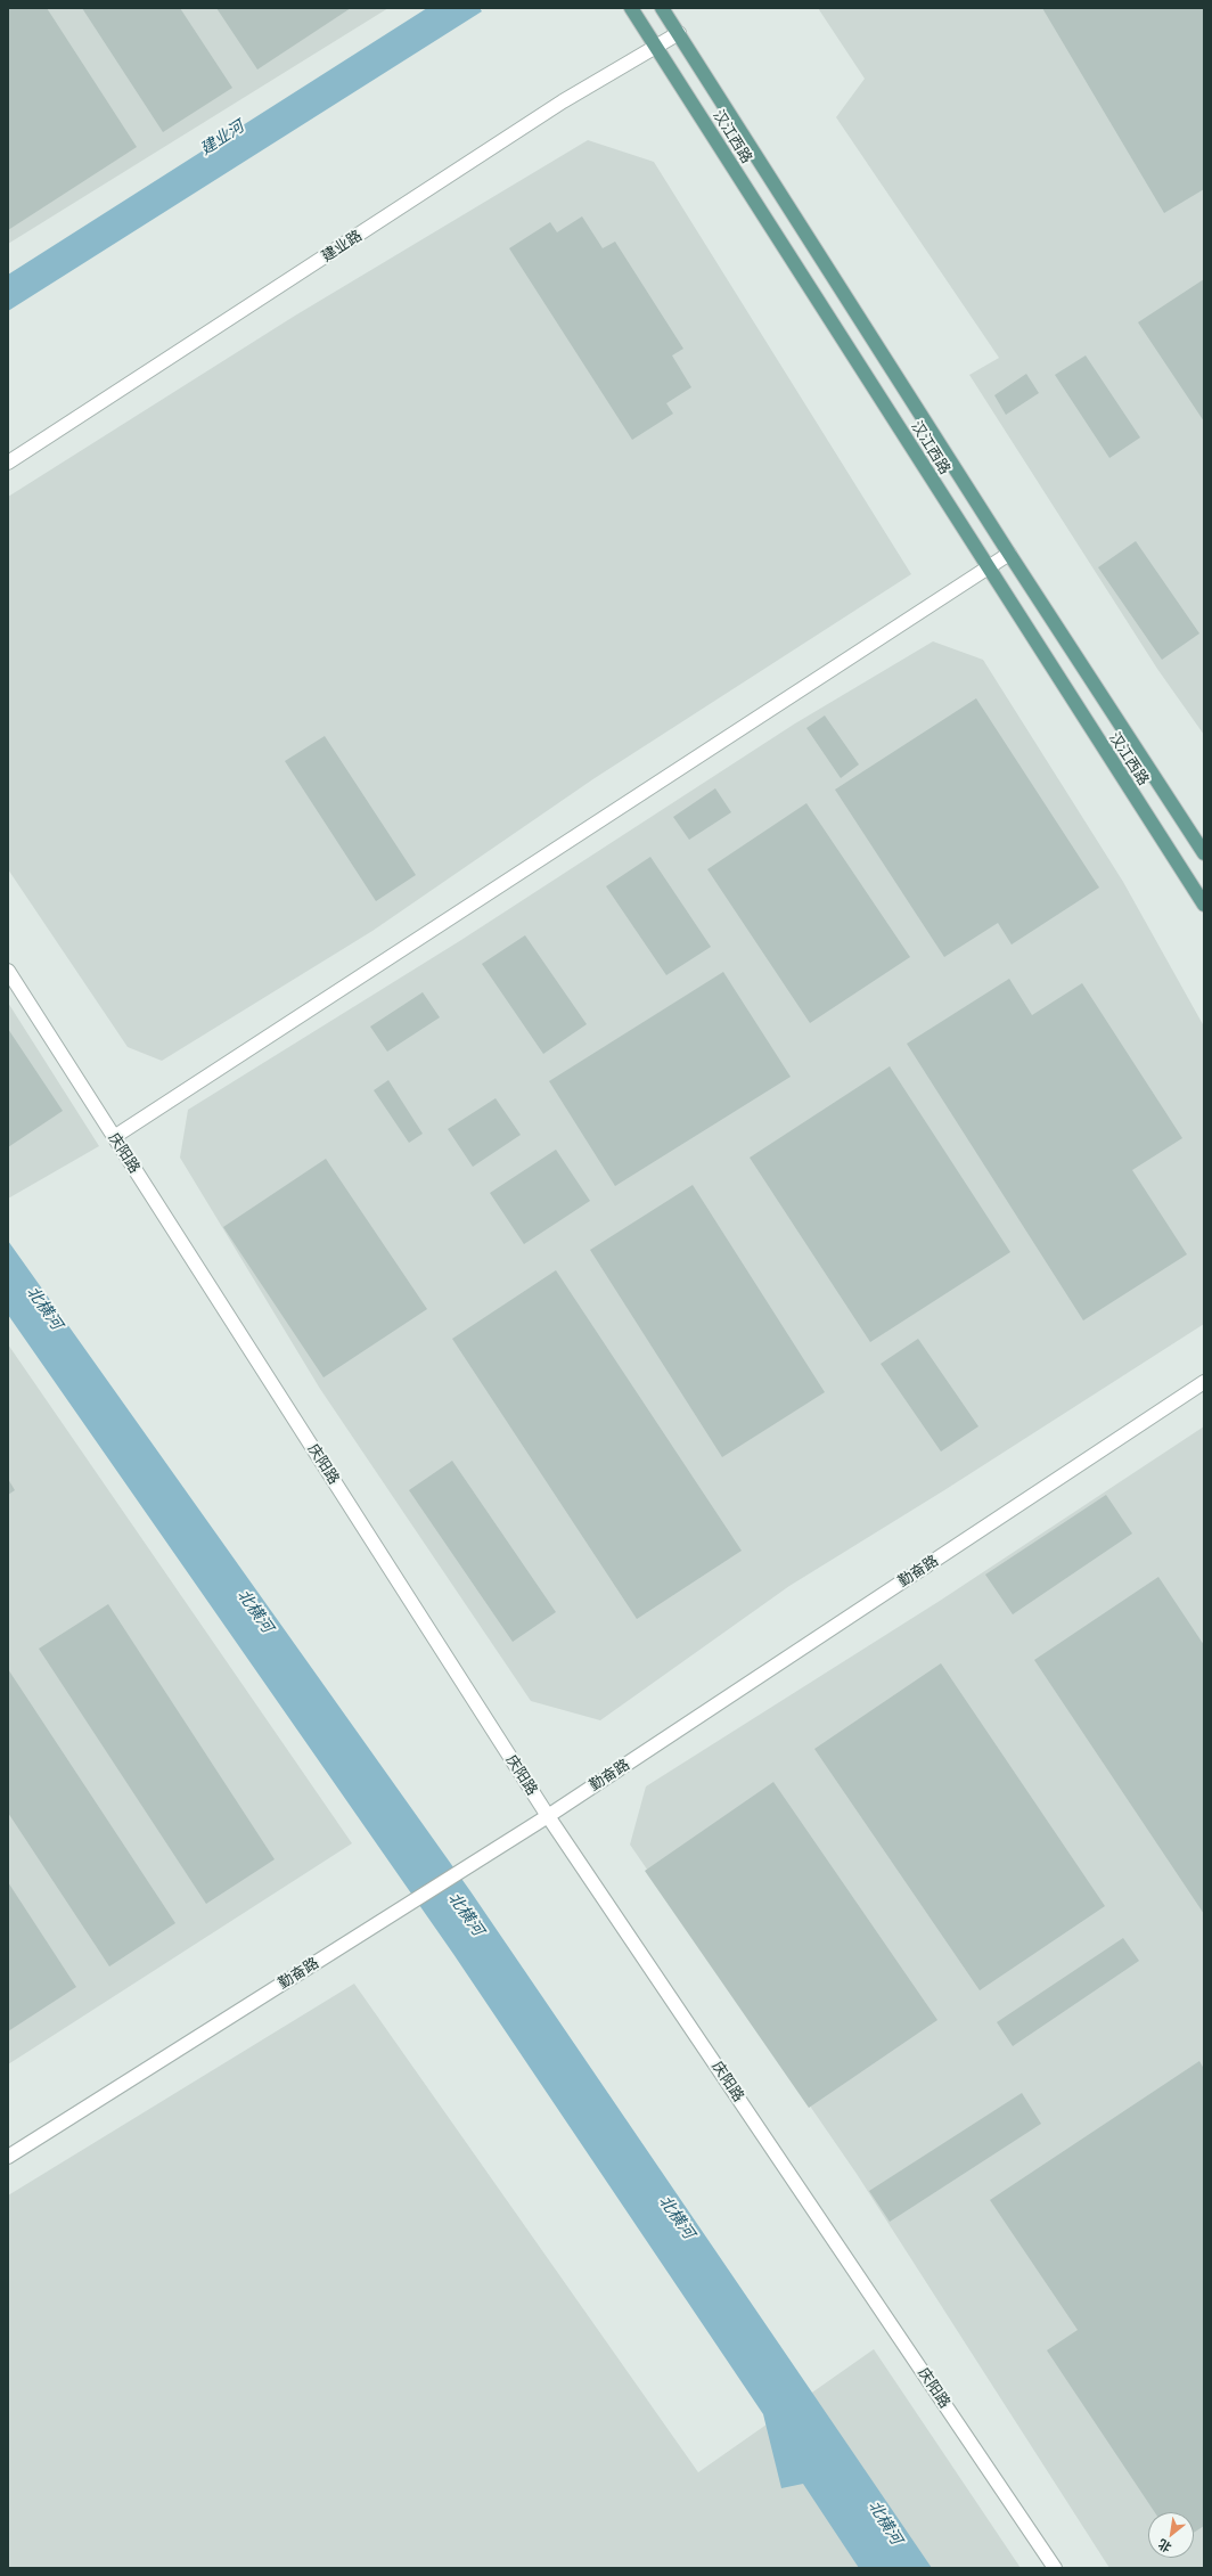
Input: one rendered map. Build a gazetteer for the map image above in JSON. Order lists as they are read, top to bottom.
{
  "streets": {
    "main road": ["汉江西路"],
    "street": ["建业路", "庆阳路", "勤奋路"]
  },
  "crossings": [
    ["汉江西路", "建业路"],
    ["庆阳路", "勤奋路"]
  ],
  "water": ["建业河", "北横河"],
  "north": "bottom left"
}
